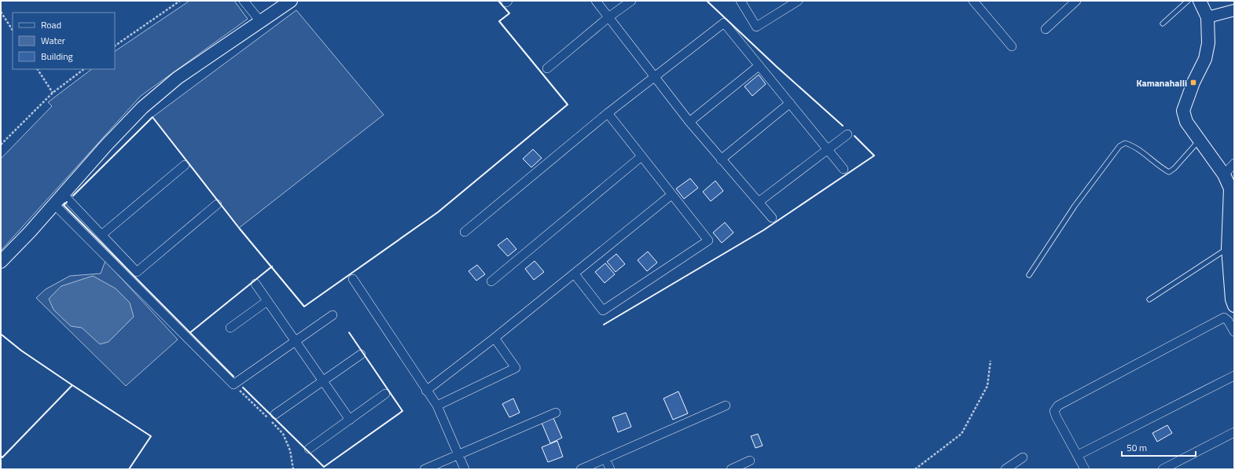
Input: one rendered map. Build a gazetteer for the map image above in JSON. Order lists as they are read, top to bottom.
{
  "places": {
    "transit": ["Kamanahalli"]
  },
  "legend": ["Road", "Water", "Building"],
  "scale_bar": "50 m"
}
